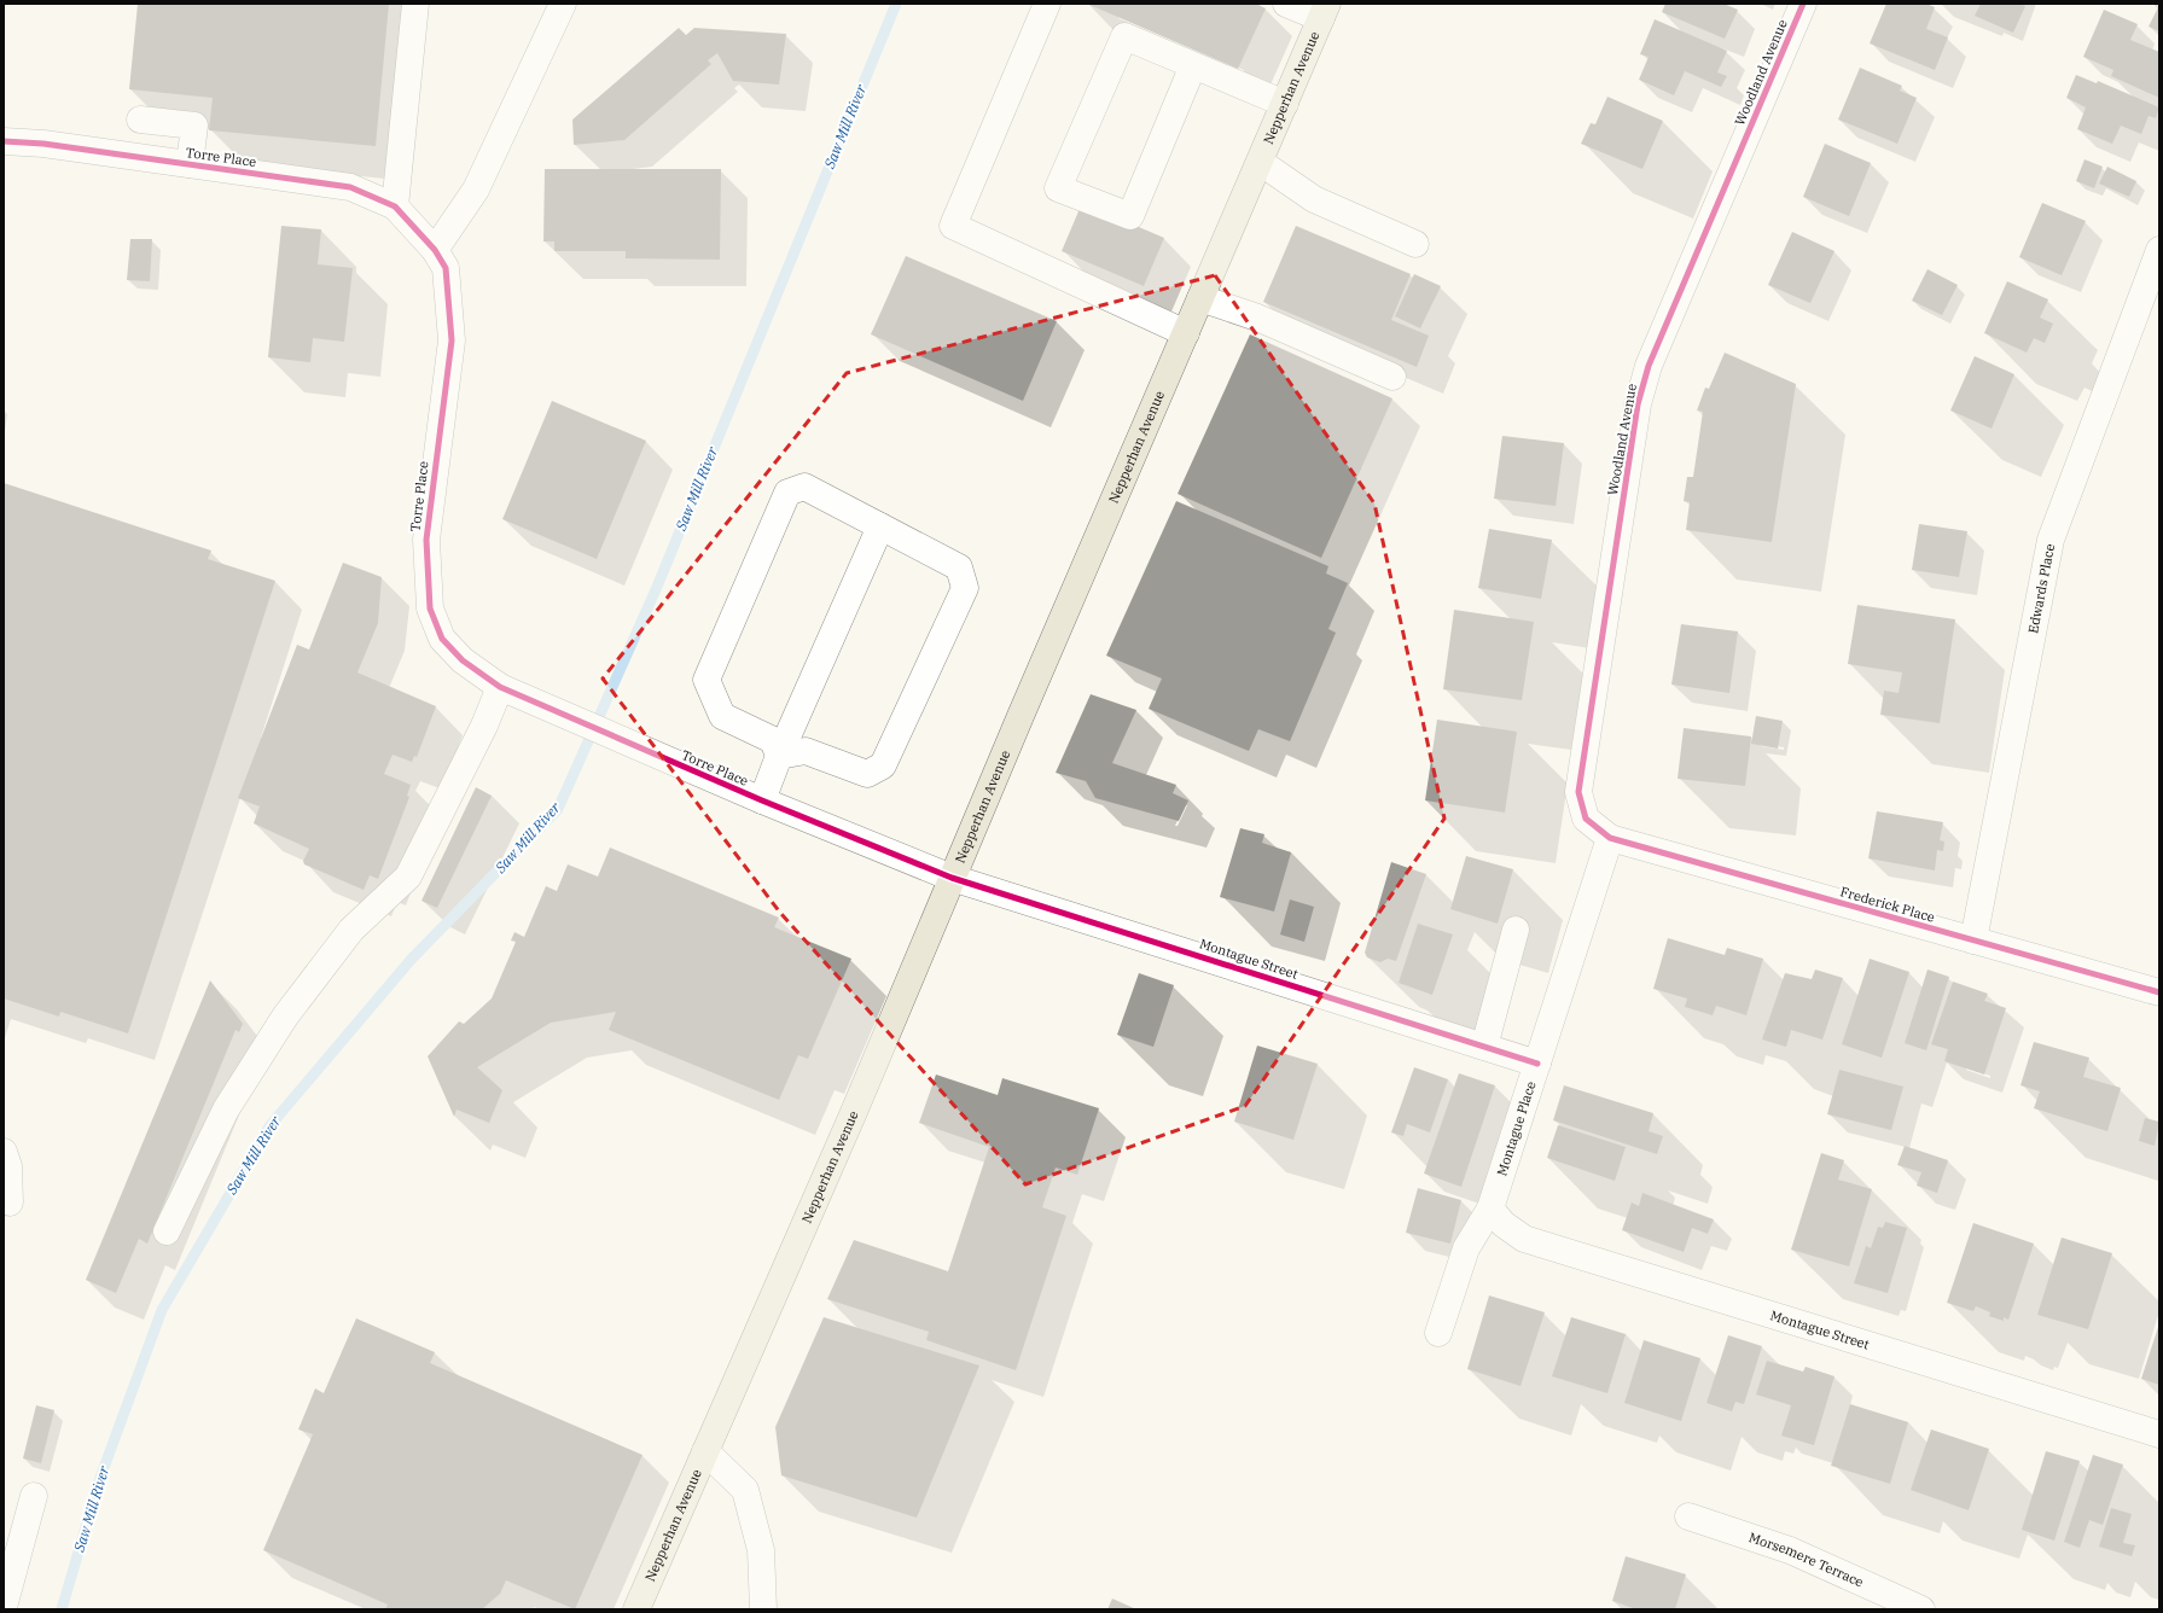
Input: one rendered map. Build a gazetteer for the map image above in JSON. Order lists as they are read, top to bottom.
{
  "streets": {
    "main road": ["Nepperhan Avenue"],
    "street": [
      "Woodland Avenue",
      "Torre Place",
      "Edwards Place",
      "Frederick Place",
      "Montague Street",
      "Montague Place",
      "Morsemere Terrace"
    ]
  },
  "crossings": [
    ["Woodland Avenue", "Frederick Place"],
    ["Woodland Avenue", "Montague Place"],
    ["Nepperhan Avenue", "Torre Place"],
    ["Nepperhan Avenue", "Montague Street"],
    ["Torre Place", "Montague Street"],
    ["Edwards Place", "Frederick Place"],
    ["Frederick Place", "Montague Place"],
    ["Montague Street", "Montague Place"]
  ],
  "water": ["Saw Mill River"]
}
